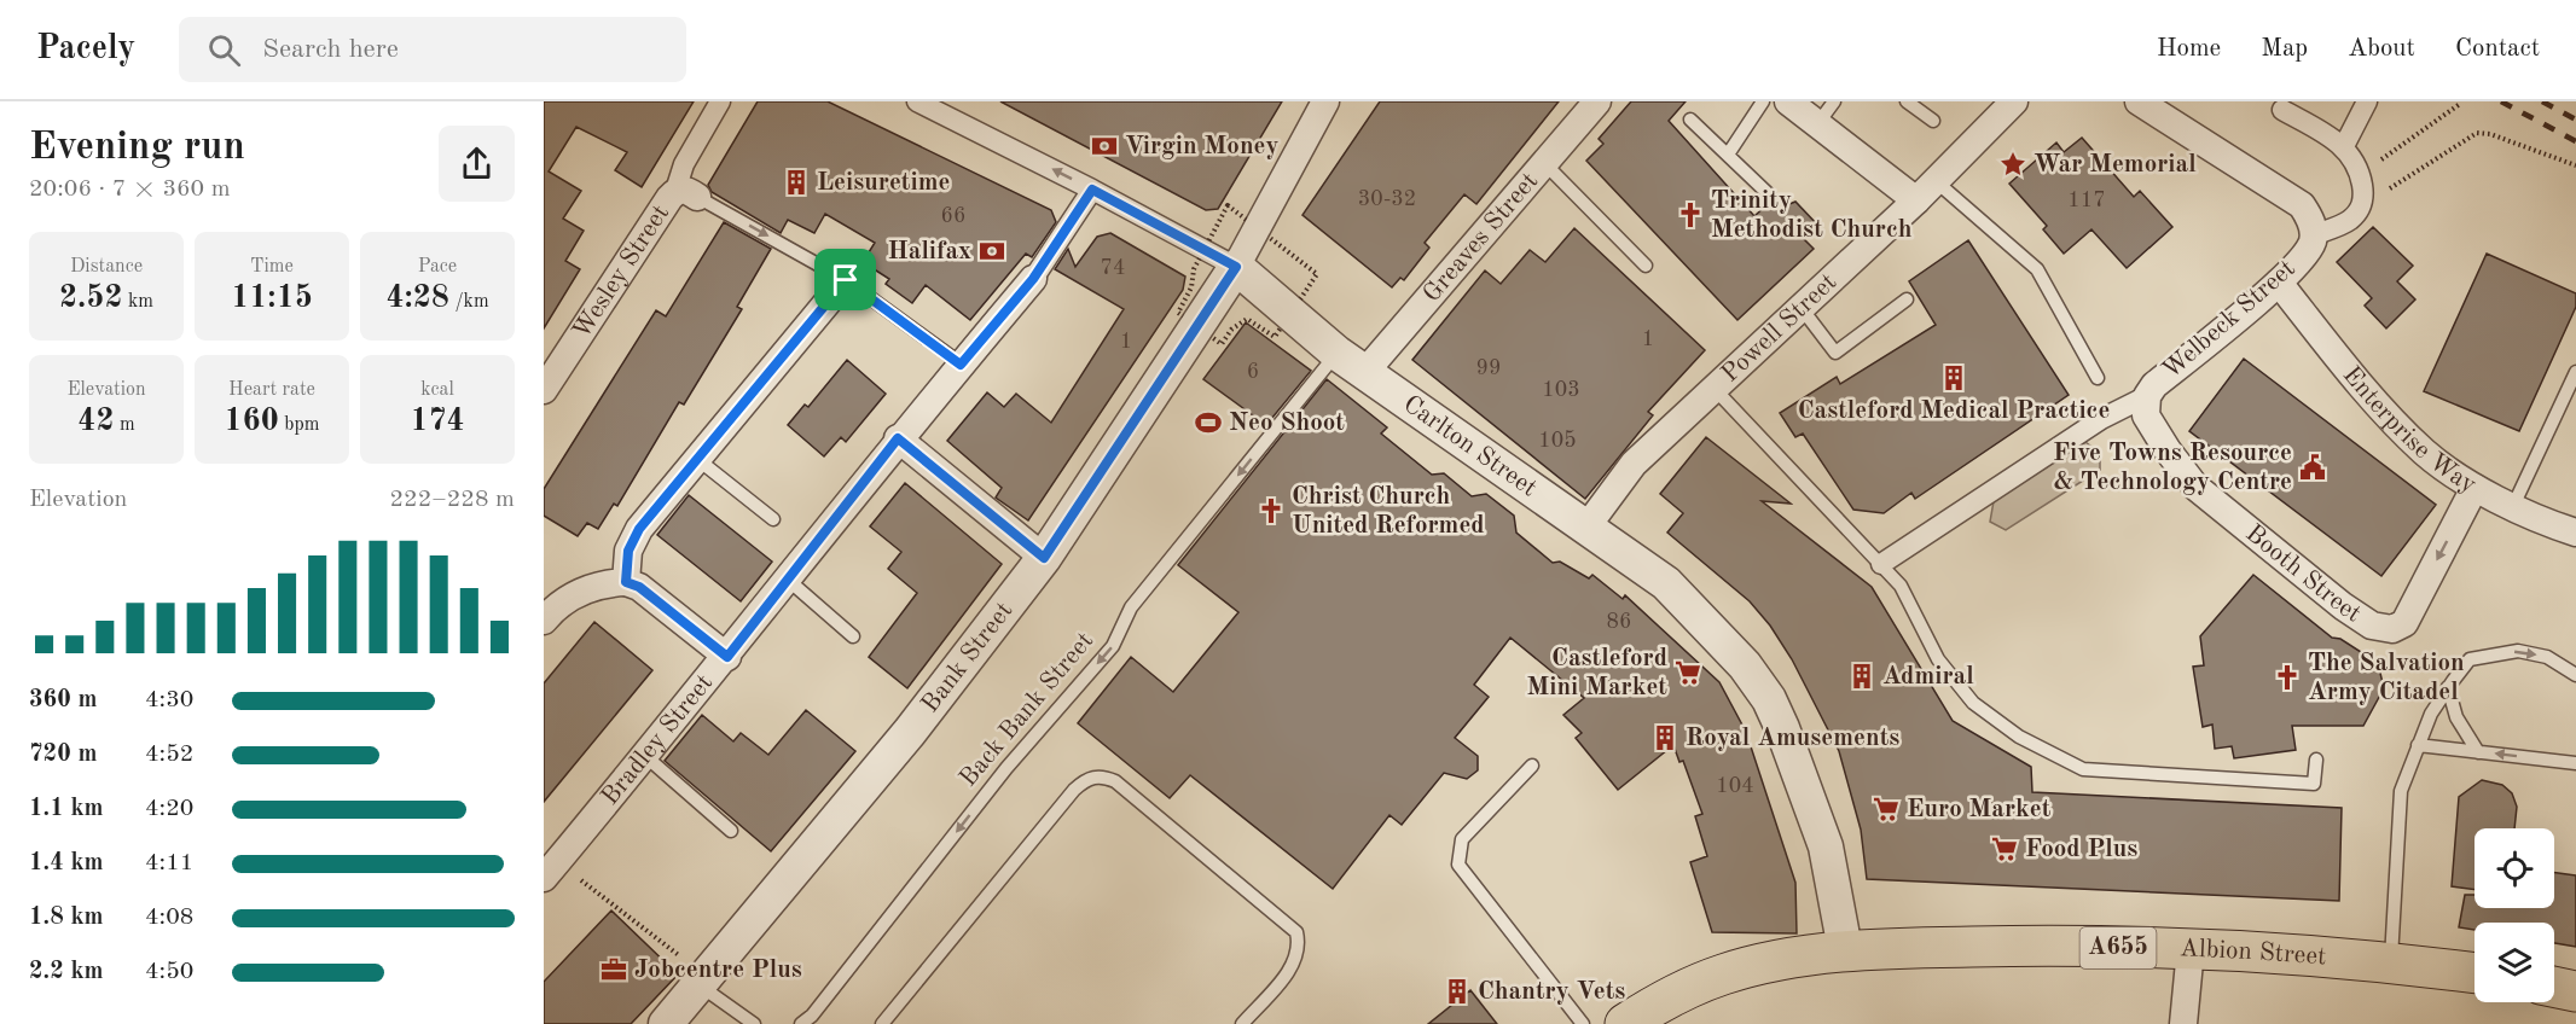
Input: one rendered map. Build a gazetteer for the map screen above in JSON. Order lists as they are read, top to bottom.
{
  "streets": {
    "main road": ["A655", "Albion Street"],
    "street": [
      "Greaves Street",
      "Wesley Street",
      "Welbeck Street",
      "Powell Street",
      "Enterprise Way",
      "Carlton Street",
      "Booth Street",
      "Bank Street",
      "Bradley Street"
    ],
    "lane": ["Back Bank Street"]
  },
  "crossings": [
    ["Greaves Street", "Carlton Street"],
    ["Greaves Street", "Back Bank Street"],
    ["Welbeck Street", "Enterprise Way"],
    ["Welbeck Street", "Booth Street"],
    ["Powell Street", "Carlton Street"],
    ["Enterprise Way", "Booth Street"],
    ["Carlton Street", "Bank Street"],
    ["Carlton Street", "Back Bank Street"],
    ["Carlton Street", "Bradley Street"],
    ["Carlton Street", "A655"],
    ["Carlton Street", "Albion Street"],
    ["A655", "Albion Street"]
  ],
  "one_way": ["Back Bank Street"],
  "places": {
    "bank": ["Virgin Money", "Halifax"],
    "place": ["War Memorial"],
    "building": [
      "Leisuretime",
      "Castleford Medical Practice",
      "Admiral",
      "Royal Amusements",
      "Chantry Vets"
    ],
    "church": ["Trinity Methodist Church", "Christ Church United Reformed", "The Salvation Army Citadel"],
    "sports": ["Neo Shoot"],
    "public building": ["Five Towns Resource & Technology Centre"],
    "supermarket": ["Castleford Mini Market", "Euro Market", "Food Plus"],
    "office": ["Jobcentre Plus"]
  },
  "house_numbers": [
    "30-32",
    "117",
    "66",
    "74",
    "1",
    "1",
    "99",
    "6",
    "103",
    "105",
    "86",
    "104"
  ],
  "page": {
    "header": "Pacely",
    "search": "Search here",
    "nav": [
      "Home",
      "Map",
      "About",
      "Contact"
    ],
    "heading": ["Evening run", "20:06 · 7 × 360 m"],
    "stats": [
      ["Distance", "2.52 km"],
      ["Time", "11:15"],
      ["Pace", "4:28 /km"],
      ["Elevation", "42 m"],
      ["Heart rate", "160 bpm"],
      ["kcal", "174"]
    ],
    "chart": ["Elevation", "222–228 m"],
    "list": [
      {
        "name": "360 m",
        "note": "4:30"
      },
      {
        "name": "720 m",
        "note": "4:52"
      },
      {
        "name": "1.1 km",
        "note": "4:20"
      },
      {
        "name": "1.4 km",
        "note": "4:11"
      },
      {
        "name": "1.8 km",
        "note": "4:08"
      },
      {
        "name": "2.2 km",
        "note": "4:50"
      }
    ]
  }
}
